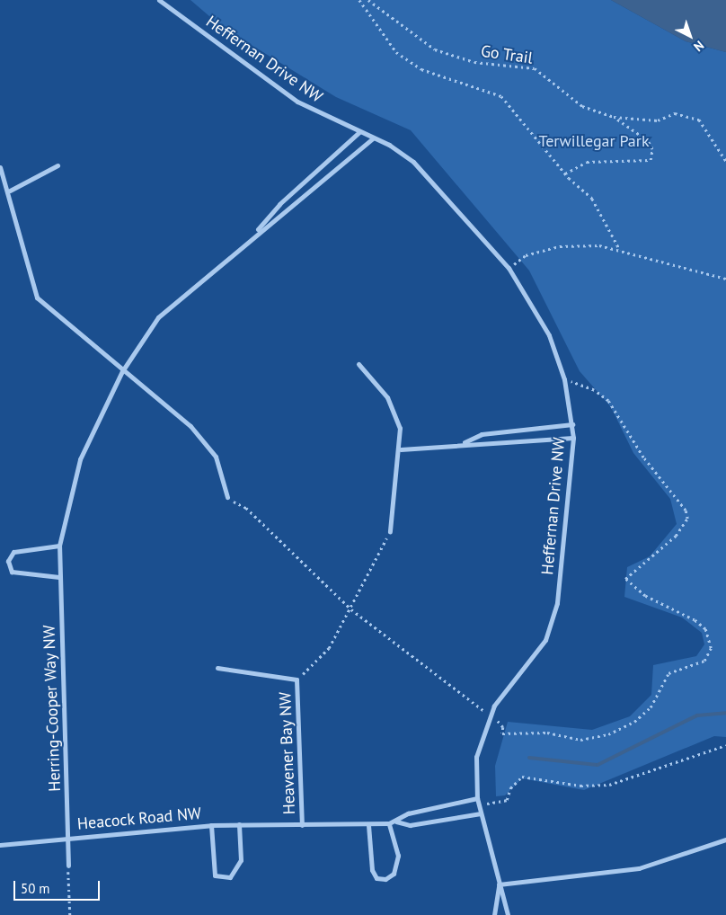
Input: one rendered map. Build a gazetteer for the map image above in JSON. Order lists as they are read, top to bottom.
{
  "streets": {
    "street": [
      "Heffernan Drive NW",
      "Herring-Cooper Way NW",
      "Heavener Bay NW",
      "Heacock Road NW"
    ],
    "path": ["Go Trail"]
  },
  "crossings": [
    ["Heffernan Drive NW", "Herring-Cooper Way NW"],
    ["Heffernan Drive NW", "Heacock Road NW"],
    ["Herring-Cooper Way NW", "Heacock Road NW"],
    ["Heavener Bay NW", "Heacock Road NW"]
  ],
  "parks": ["Terwillegar Park"],
  "scale_bar": "50 m",
  "north": "bottom right"
}
